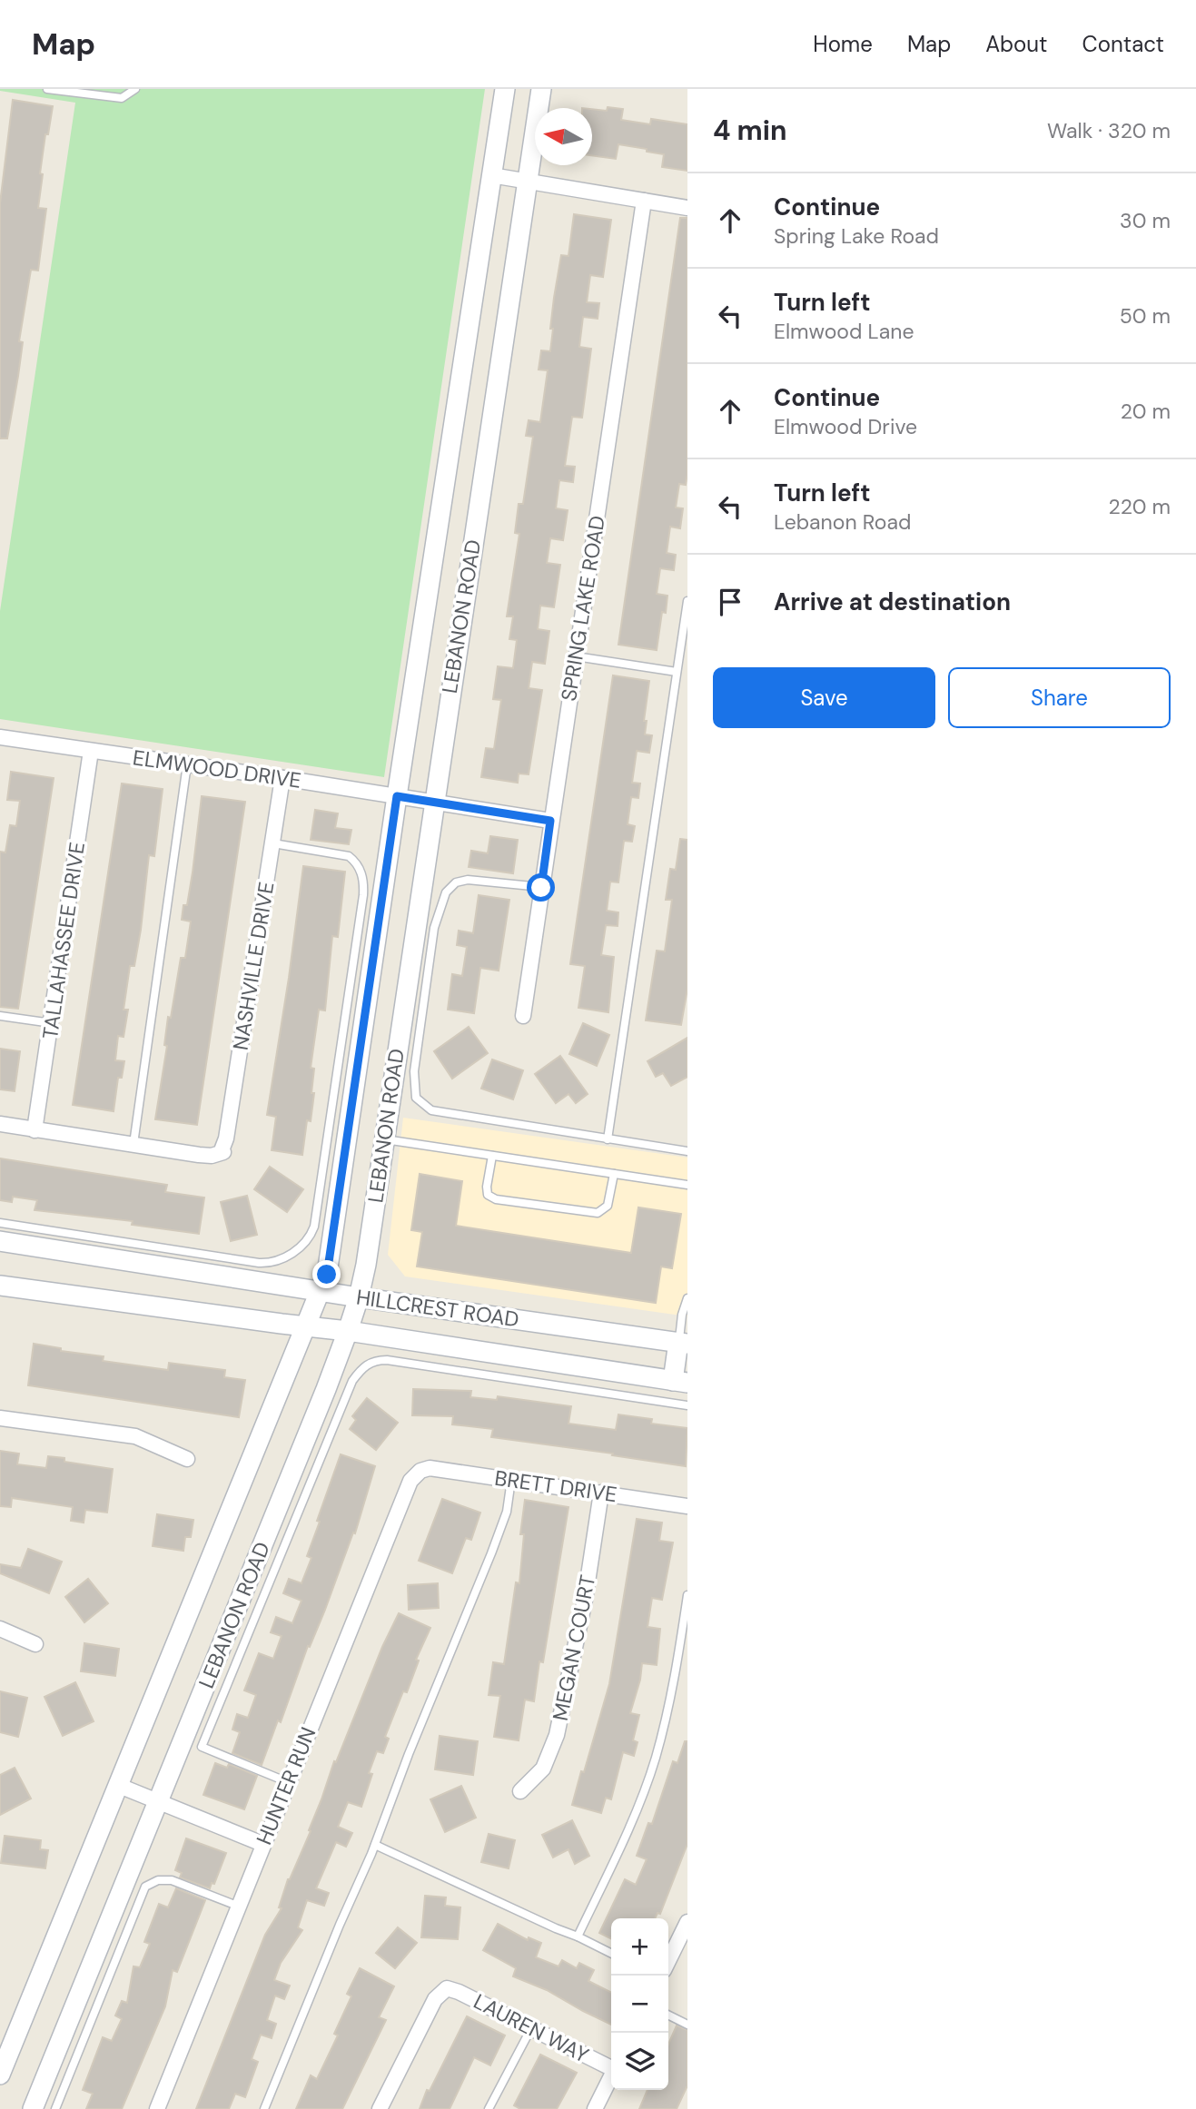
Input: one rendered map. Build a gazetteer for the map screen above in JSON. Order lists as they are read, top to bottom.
{
  "streets": {
    "main road": ["LEBANON ROAD", "HILLCREST ROAD"],
    "street": [
      "SPRING LAKE ROAD",
      "ELMWOOD DRIVE",
      "TALLAHASSEE DRIVE",
      "NASHVILLE DRIVE",
      "BRETT DRIVE",
      "MEGAN COURT",
      "HUNTER RUN",
      "LAUREN WAY"
    ]
  },
  "crossings": [
    ["SPRING LAKE ROAD", "ELMWOOD DRIVE"],
    ["LEBANON ROAD", "ELMWOOD DRIVE"],
    ["LEBANON ROAD", "HILLCREST ROAD"],
    ["ELMWOOD DRIVE", "TALLAHASSEE DRIVE"],
    ["ELMWOOD DRIVE", "NASHVILLE DRIVE"],
    ["BRETT DRIVE", "MEGAN COURT"],
    ["BRETT DRIVE", "HUNTER RUN"]
  ],
  "north": "left",
  "page": {
    "header": "Map",
    "nav": [
      "Home",
      "Map",
      "About",
      "Contact"
    ],
    "heading": ["4 min", "Walk · 320 m"],
    "list": [
      ["Continue", "Spring Lake Road", "30 m"],
      ["Turn left", "Elmwood Lane", "50 m"],
      ["Continue", "Elmwood Drive", "20 m"],
      ["Turn left", "Lebanon Road", "220 m"],
      "Arrive at destination"
    ],
    "buttons": ["Save", "Share"],
    "map_buttons": ["+", "−"]
  }
}
